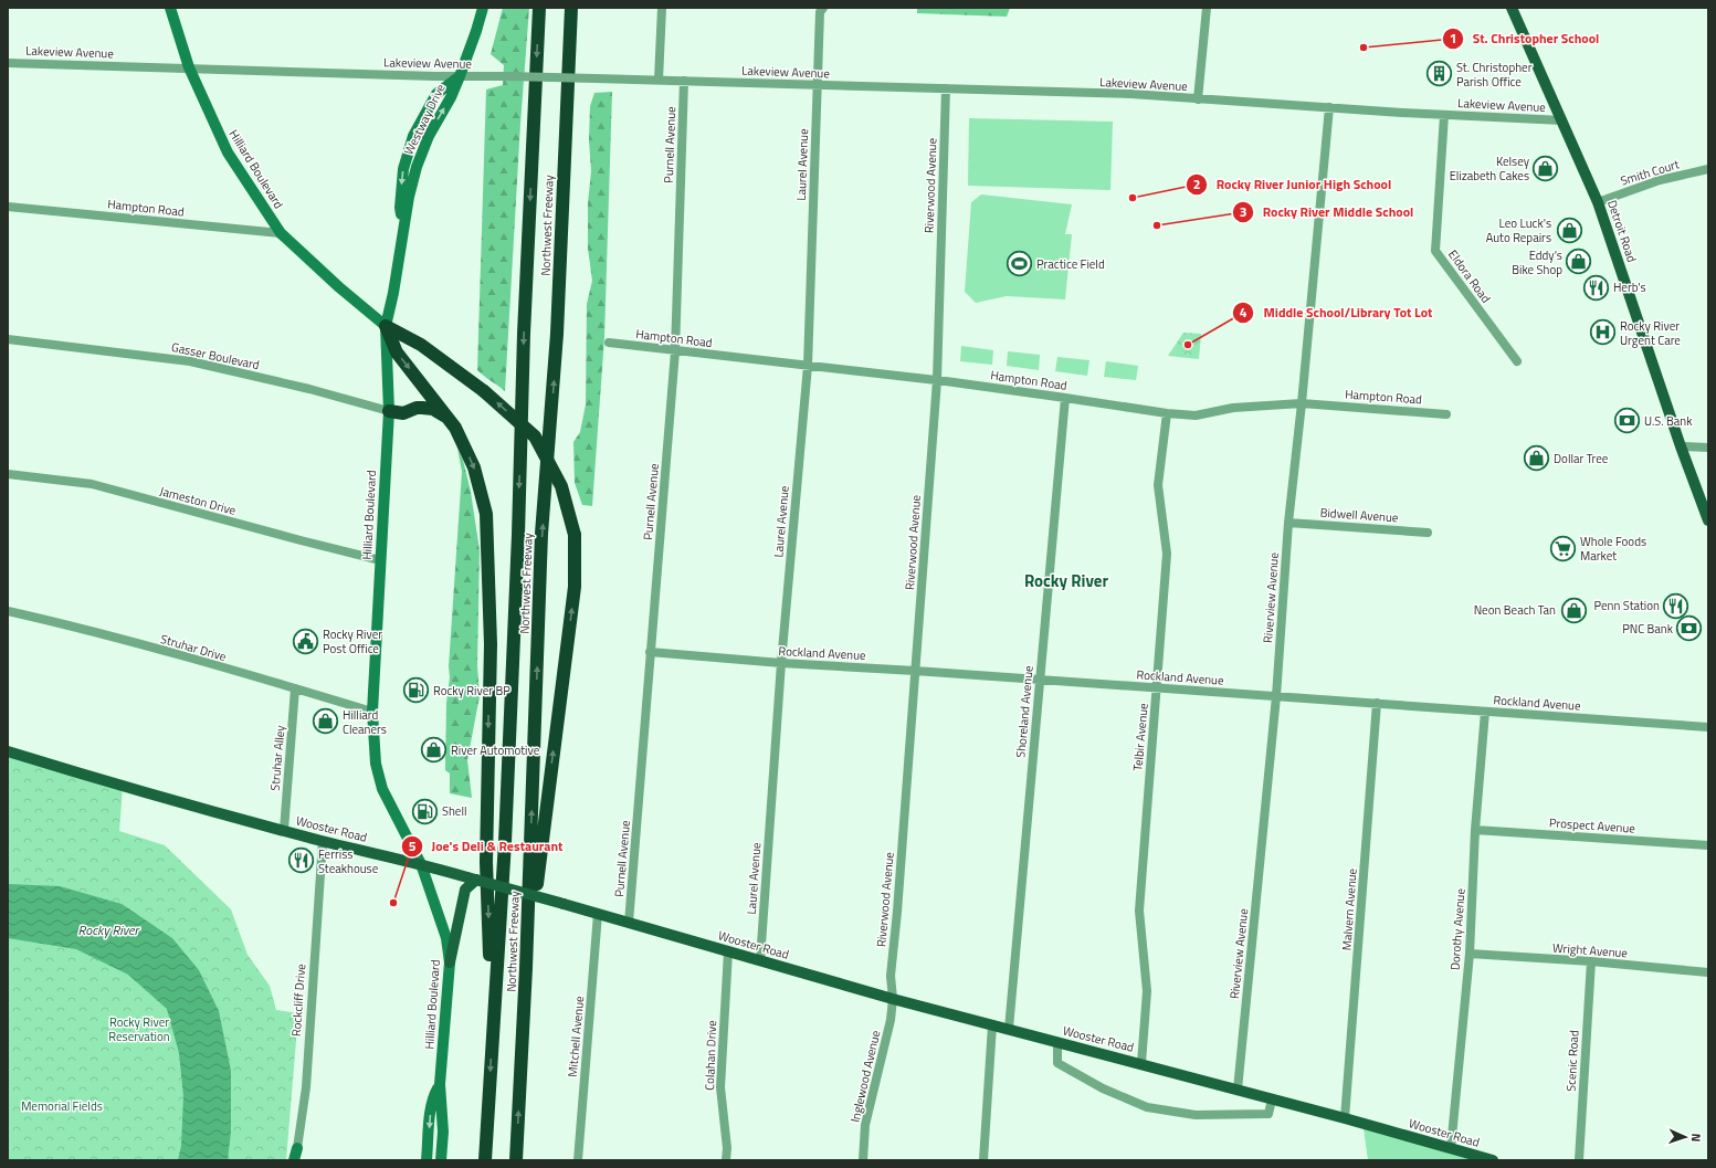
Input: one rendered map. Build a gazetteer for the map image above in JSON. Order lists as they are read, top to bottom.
{
  "streets": {
    "highway": ["Northwest Freeway"],
    "main road": [
      "Westway Drive",
      "Hilliard Boulevard",
      "Detroit Road",
      "Wooster Road",
      "Rockcliff Drive"
    ],
    "street": [
      "Lakeview Avenue",
      "Purnell Avenue",
      "Laurel Avenue",
      "Smith Court",
      "Riverwood Avenue",
      "Hampton Road",
      "Eldora Road",
      "Gasser Boulevard",
      "Jameston Drive",
      "Bidwell Avenue",
      "Riverview Avenue",
      "Struhar Drive",
      "Rockland Avenue",
      "Shoreland Avenue",
      "Telbir Avenue",
      "Struhar Alley",
      "Prospect Avenue",
      "Malvern Avenue",
      "Dorothy Avenue",
      "Wright Avenue",
      "Mitchell Avenue",
      "Colahan Drive",
      "Scenic Road",
      "Inglewood Avenue"
    ]
  },
  "crossings": [
    ["Lakeview Avenue", "Westway Drive"],
    ["Lakeview Avenue", "Purnell Avenue"],
    ["Lakeview Avenue", "Laurel Avenue"],
    ["Lakeview Avenue", "Hilliard Boulevard"],
    ["Lakeview Avenue", "Riverwood Avenue"],
    ["Lakeview Avenue", "Detroit Road"],
    ["Lakeview Avenue", "Eldora Road"],
    ["Lakeview Avenue", "Riverview Avenue"],
    ["Westway Drive", "Hilliard Boulevard"],
    ["Purnell Avenue", "Hampton Road"],
    ["Purnell Avenue", "Rockland Avenue"],
    ["Purnell Avenue", "Wooster Road"],
    ["Laurel Avenue", "Hampton Road"],
    ["Laurel Avenue", "Rockland Avenue"],
    ["Laurel Avenue", "Wooster Road"],
    ["Hilliard Boulevard", "Hampton Road"],
    ["Hilliard Boulevard", "Gasser Boulevard"],
    ["Hilliard Boulevard", "Jameston Drive"],
    ["Hilliard Boulevard", "Struhar Drive"],
    ["Hilliard Boulevard", "Wooster Road"],
    ["Smith Court", "Detroit Road"],
    ["Riverwood Avenue", "Hampton Road"],
    ["Riverwood Avenue", "Rockland Avenue"],
    ["Riverwood Avenue", "Wooster Road"],
    ["Riverwood Avenue", "Inglewood Avenue"],
    ["Hampton Road", "Riverview Avenue"],
    ["Hampton Road", "Shoreland Avenue"],
    ["Hampton Road", "Telbir Avenue"],
    ["Bidwell Avenue", "Riverview Avenue"],
    ["Riverview Avenue", "Rockland Avenue"],
    ["Riverview Avenue", "Wooster Road"],
    ["Struhar Drive", "Struhar Alley"],
    ["Rockland Avenue", "Shoreland Avenue"],
    ["Rockland Avenue", "Telbir Avenue"],
    ["Rockland Avenue", "Malvern Avenue"],
    ["Rockland Avenue", "Dorothy Avenue"],
    ["Shoreland Avenue", "Wooster Road"],
    ["Telbir Avenue", "Wooster Road"],
    ["Struhar Alley", "Wooster Road"],
    ["Prospect Avenue", "Dorothy Avenue"],
    ["Wooster Road", "Malvern Avenue"],
    ["Wooster Road", "Dorothy Avenue"],
    ["Wooster Road", "Rockcliff Drive"],
    ["Wooster Road", "Mitchell Avenue"],
    ["Wooster Road", "Colahan Drive"],
    ["Wooster Road", "Inglewood Avenue"],
    ["Dorothy Avenue", "Wright Avenue"],
    ["Wright Avenue", "Scenic Road"]
  ],
  "districts": ["Rocky River"],
  "water": ["Rocky River"],
  "parks": ["Rocky River Reservation", "Memorial Fields"],
  "places": {
    "other": [
      "St. Christopher School",
      "Rocky River Junior High School",
      "Rocky River Middle School",
      "Middle School/Library Tot Lot",
      "Joe's Deli & Restaurant"
    ],
    "building": ["St. Christopher Parish Office"],
    "shop": [
      "Kelsey Elizabeth Cakes",
      "Leo Luck's Auto Repairs",
      "Eddy's Bike Shop",
      "Dollar Tree",
      "Neon Beach Tan",
      "Hilliard Cleaners",
      "River Automotive"
    ],
    "sports": ["Practice Field"],
    "restaurant": ["Herb's", "Penn Station", "Ferriss Steakhouse"],
    "hospital": ["Rocky River Urgent Care"],
    "bank": ["U.S. Bank", "PNC Bank"],
    "supermarket": ["Whole Foods Market"],
    "public building": ["Rocky River Post Office"],
    "fuel station": ["Rocky River BP", "Shell"]
  },
  "north": "right"
}
